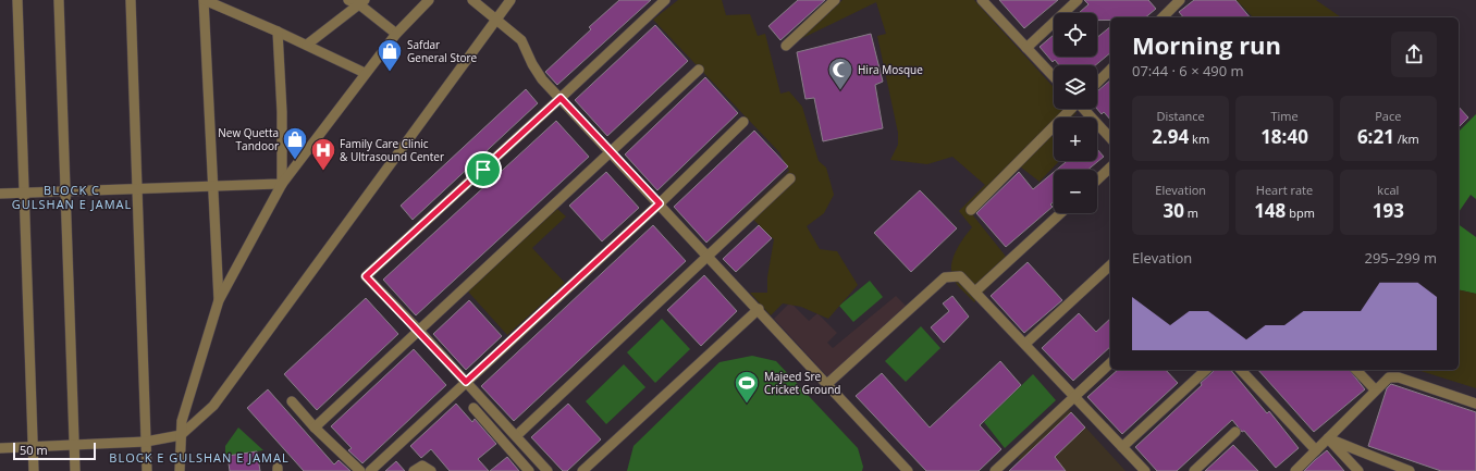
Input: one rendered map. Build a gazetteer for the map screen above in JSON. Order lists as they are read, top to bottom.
{
  "districts": ["BLOCK C GULSHAN E JAMAL", "BLOCK E GULSHAN E JAMAL"],
  "places": {
    "shop": ["Safdar General Store", "New Quetta Tandoor"],
    "mosque": ["Hira Mosque"],
    "hospital": ["Family Care Clinic & Ultrasound Center"],
    "sports": ["Majeed Sre Cricket Ground"]
  },
  "scale_bar": "50 m",
  "page": {
    "map_buttons": ["+", "−"],
    "heading": ["Morning run", "07:44 · 6 × 490 m"],
    "stats": [
      ["Distance", "2.94 km"],
      ["Time", "18:40"],
      ["Pace", "6:21 /km"],
      ["Elevation", "30 m"],
      ["Heart rate", "148 bpm"],
      ["kcal", "193"]
    ],
    "chart": ["Elevation", "295–299 m"],
    "scale": "50 m"
  }
}
